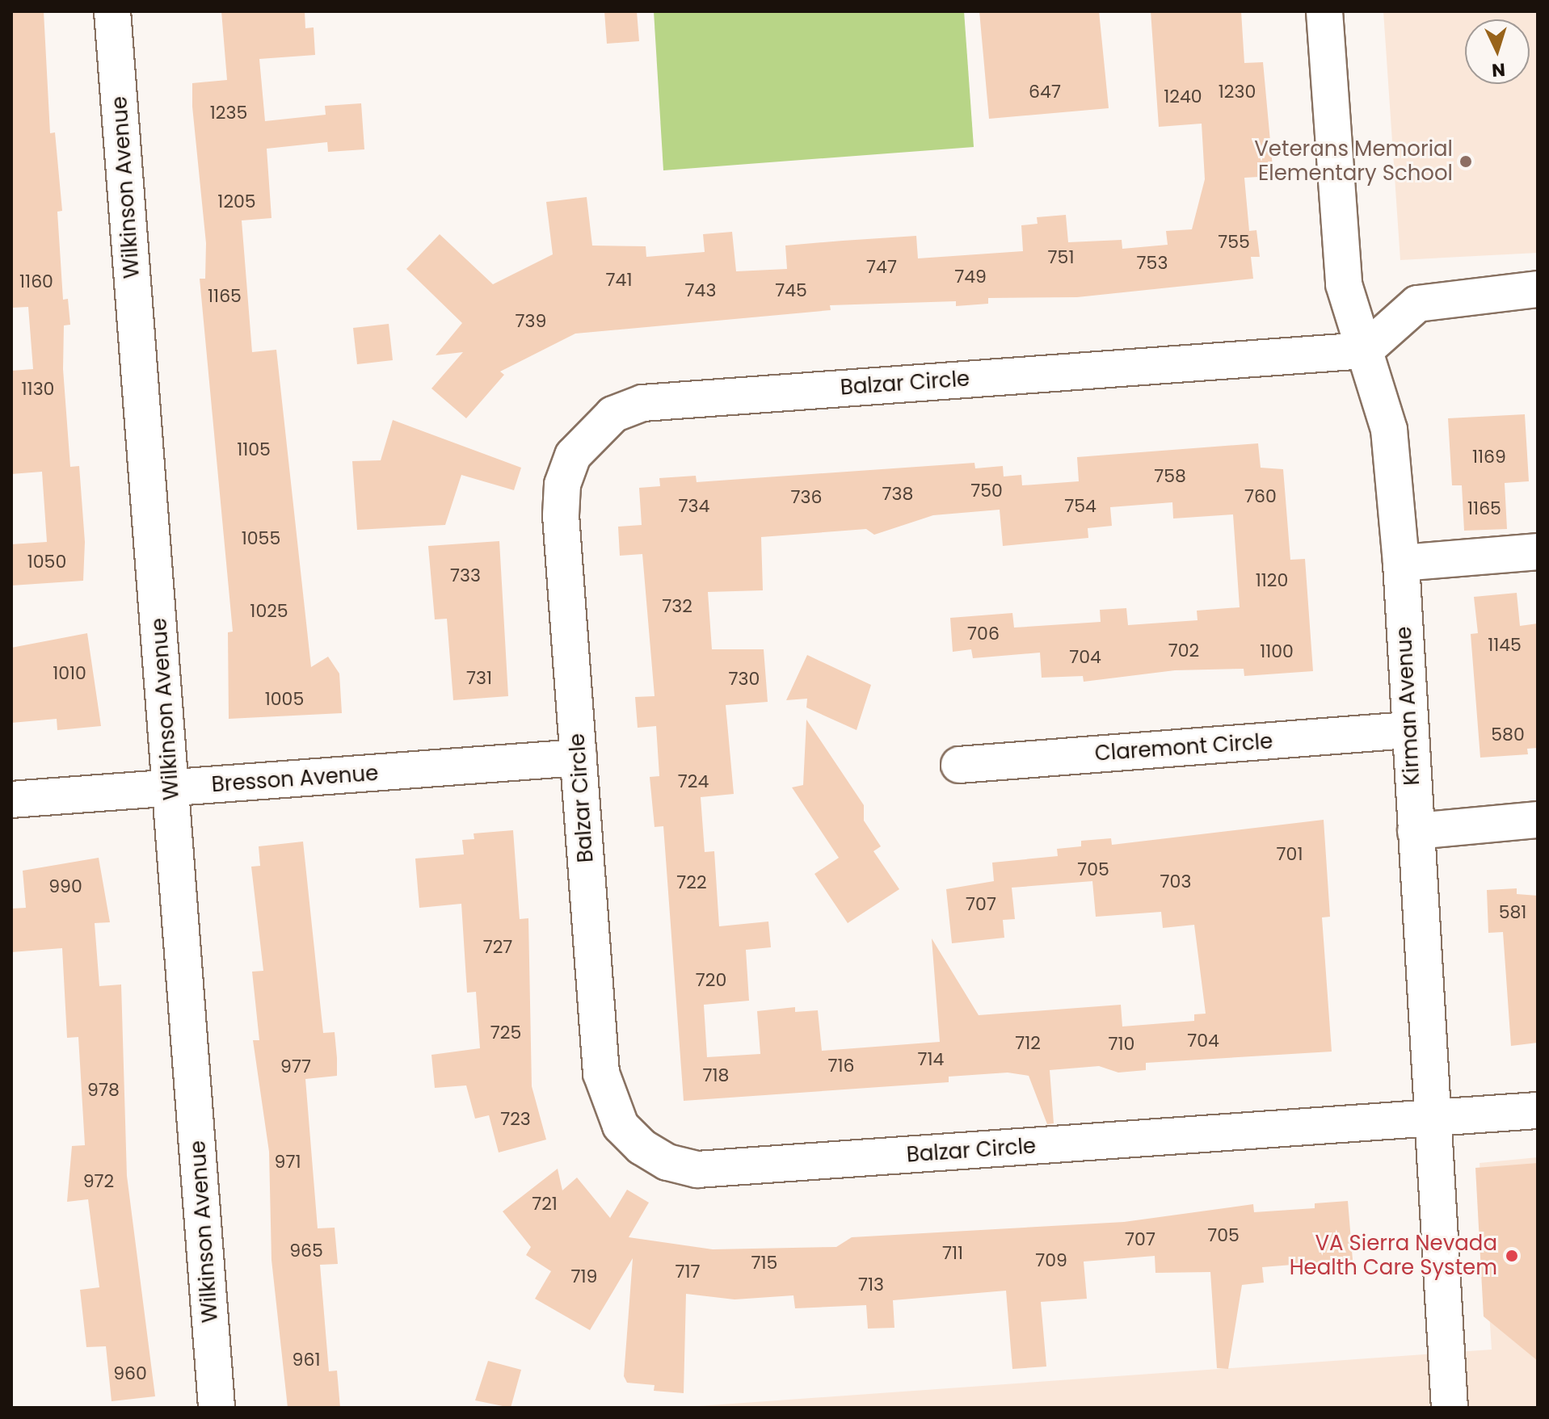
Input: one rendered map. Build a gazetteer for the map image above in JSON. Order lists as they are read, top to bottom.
{
  "streets": {
    "street": [
      "Wilkinson Avenue",
      "Balzar Circle",
      "Kirman Avenue",
      "Claremont Circle",
      "Bresson Avenue"
    ]
  },
  "crossings": [
    ["Wilkinson Avenue", "Bresson Avenue"],
    ["Balzar Circle", "Kirman Avenue"],
    ["Balzar Circle", "Bresson Avenue"],
    ["Kirman Avenue", "Claremont Circle"]
  ],
  "places": ["Veterans Memorial Elementary School", "VA Sierra Nevada Health Care System"],
  "house_numbers": [
    "647",
    "1230",
    "1240",
    "1235",
    "1205",
    "755",
    "751",
    "753",
    "747",
    "749",
    "741",
    "1160",
    "743",
    "745",
    "1165",
    "739",
    "1130",
    "1105",
    "1169",
    "758",
    "750",
    "738",
    "760",
    "736",
    "734",
    "754",
    "1165",
    "1055",
    "1050",
    "733",
    "1120",
    "732",
    "1025",
    "706",
    "1145",
    "702",
    "1100",
    "704",
    "1010",
    "731",
    "730",
    "1005",
    "580",
    "724",
    "701",
    "705",
    "703",
    "722",
    "990",
    "707",
    "581",
    "727",
    "720",
    "725",
    "704",
    "712",
    "710",
    "714",
    "716",
    "977",
    "718",
    "978",
    "723",
    "971",
    "972",
    "721",
    "705",
    "707",
    "965",
    "711",
    "709",
    "715",
    "717",
    "719",
    "713",
    "961",
    "960"
  ],
  "north": "bottom"
}
